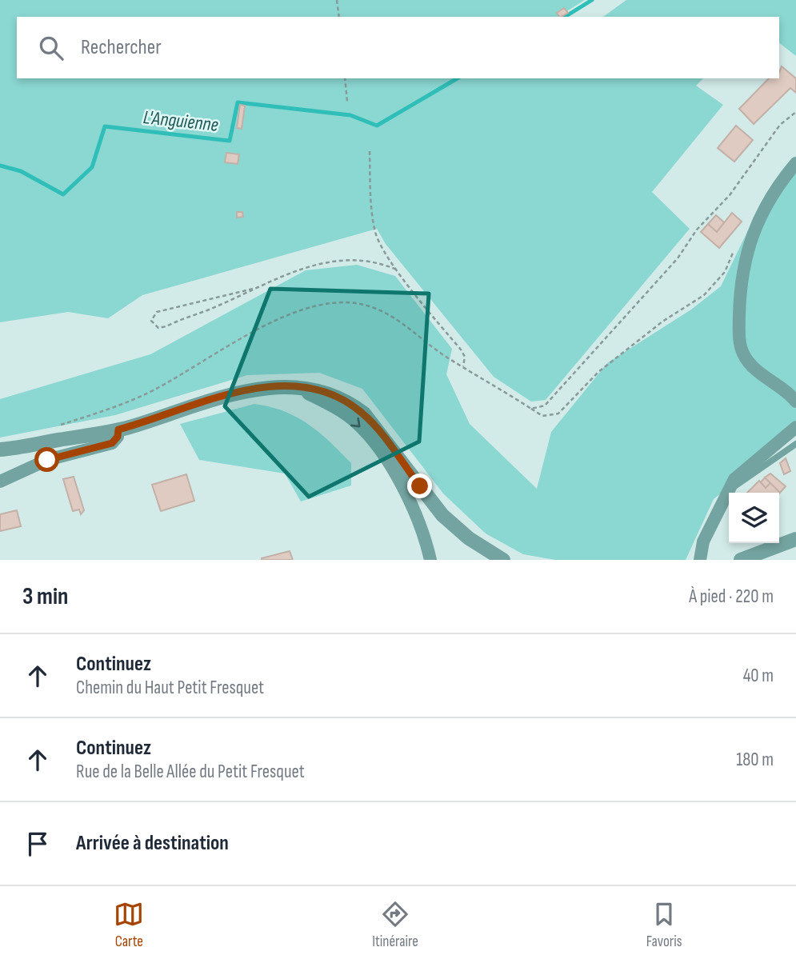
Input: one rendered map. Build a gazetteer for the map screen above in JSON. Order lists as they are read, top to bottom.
{
  "water": ["L'Anguienne"],
  "page": {
    "search": "Rechercher",
    "heading": ["3 min", "À pied · 220 m"],
    "list": [
      ["Continuez", "Chemin du Haut Petit Fresquet", "40 m"],
      ["Continuez", "Rue de la Belle Allée du Petit Fresquet", "180 m"],
      "Arrivée à destination"
    ],
    "nav": ["Carte", "Itinéraire", "Favoris"]
  }
}
